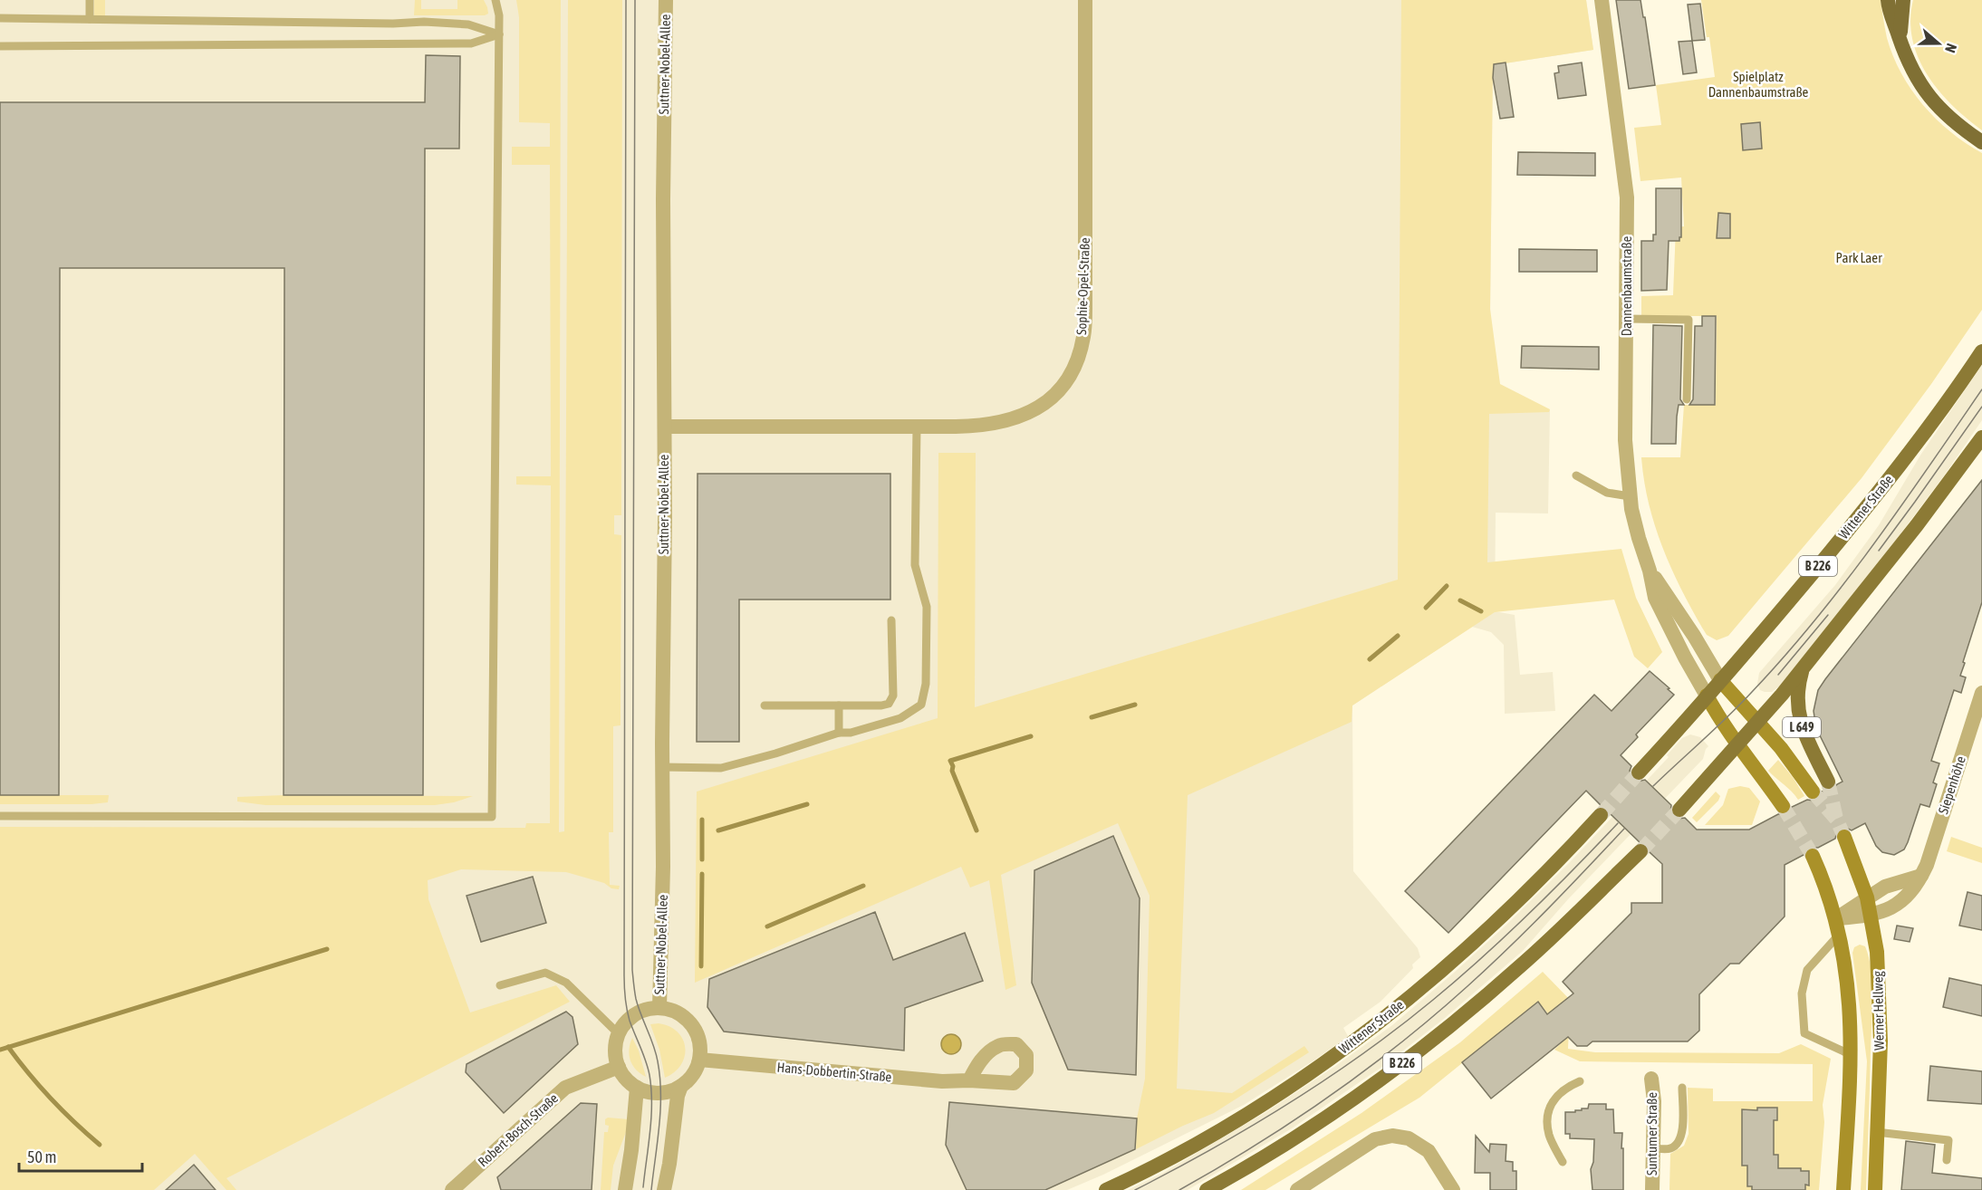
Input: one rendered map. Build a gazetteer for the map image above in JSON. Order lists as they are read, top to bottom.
{
  "streets": {
    "main road": [
      "Wittener Straße",
      "B 226",
      "L 649",
      "Werner Hellweg"
    ],
    "street": [
      "Suttner-Nobel-Allee",
      "Sophie-Opel-Straße",
      "Dannenbaumstraße",
      "Siepenhöhe",
      "Hans-Dobbertin-Straße",
      "Robert-Bosch-Straße",
      "Suntumer Straße"
    ]
  },
  "crossings": [
    ["Suttner-Nobel-Allee", "Sophie-Opel-Straße"],
    ["Suttner-Nobel-Allee", "Hans-Dobbertin-Straße"],
    ["Suttner-Nobel-Allee", "Robert-Bosch-Straße"],
    ["Dannenbaumstraße", "Wittener Straße"],
    ["Dannenbaumstraße", "L 649"],
    ["Wittener Straße", "L 649"],
    ["Siepenhöhe", "Werner Hellweg"],
    ["Hans-Dobbertin-Straße", "Robert-Bosch-Straße"]
  ],
  "parks": ["Spielplatz Dannenbaumstraße", "Park Laer"],
  "scale_bar": "50 m",
  "north": "right"
}
